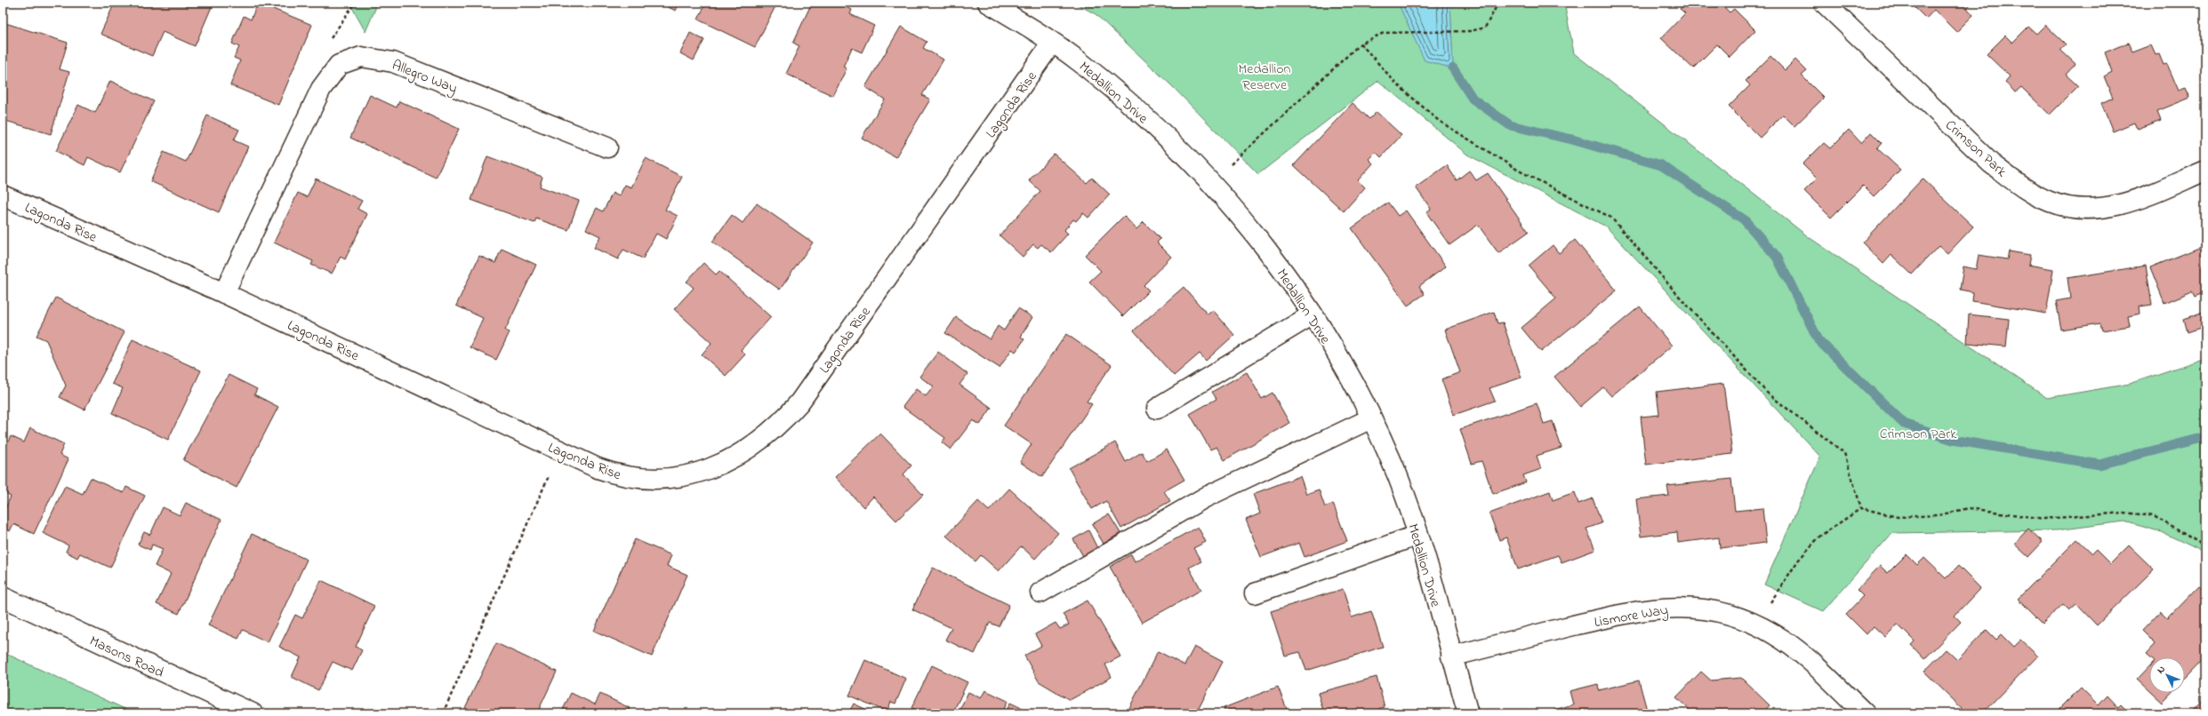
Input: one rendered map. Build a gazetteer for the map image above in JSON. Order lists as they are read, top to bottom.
{
  "streets": {
    "street": [
      "Allegro Way",
      "Medallion Drive",
      "Lagonda Rise",
      "Crimson Park",
      "Lismore Way",
      "Masons Road"
    ]
  },
  "crossings": [
    ["Allegro Way", "Lagonda Rise"],
    ["Medallion Drive", "Lagonda Rise"],
    ["Medallion Drive", "Lismore Way"]
  ],
  "parks": ["Medallion Reserve", "Crimson Park"],
  "north": "top left"
}
